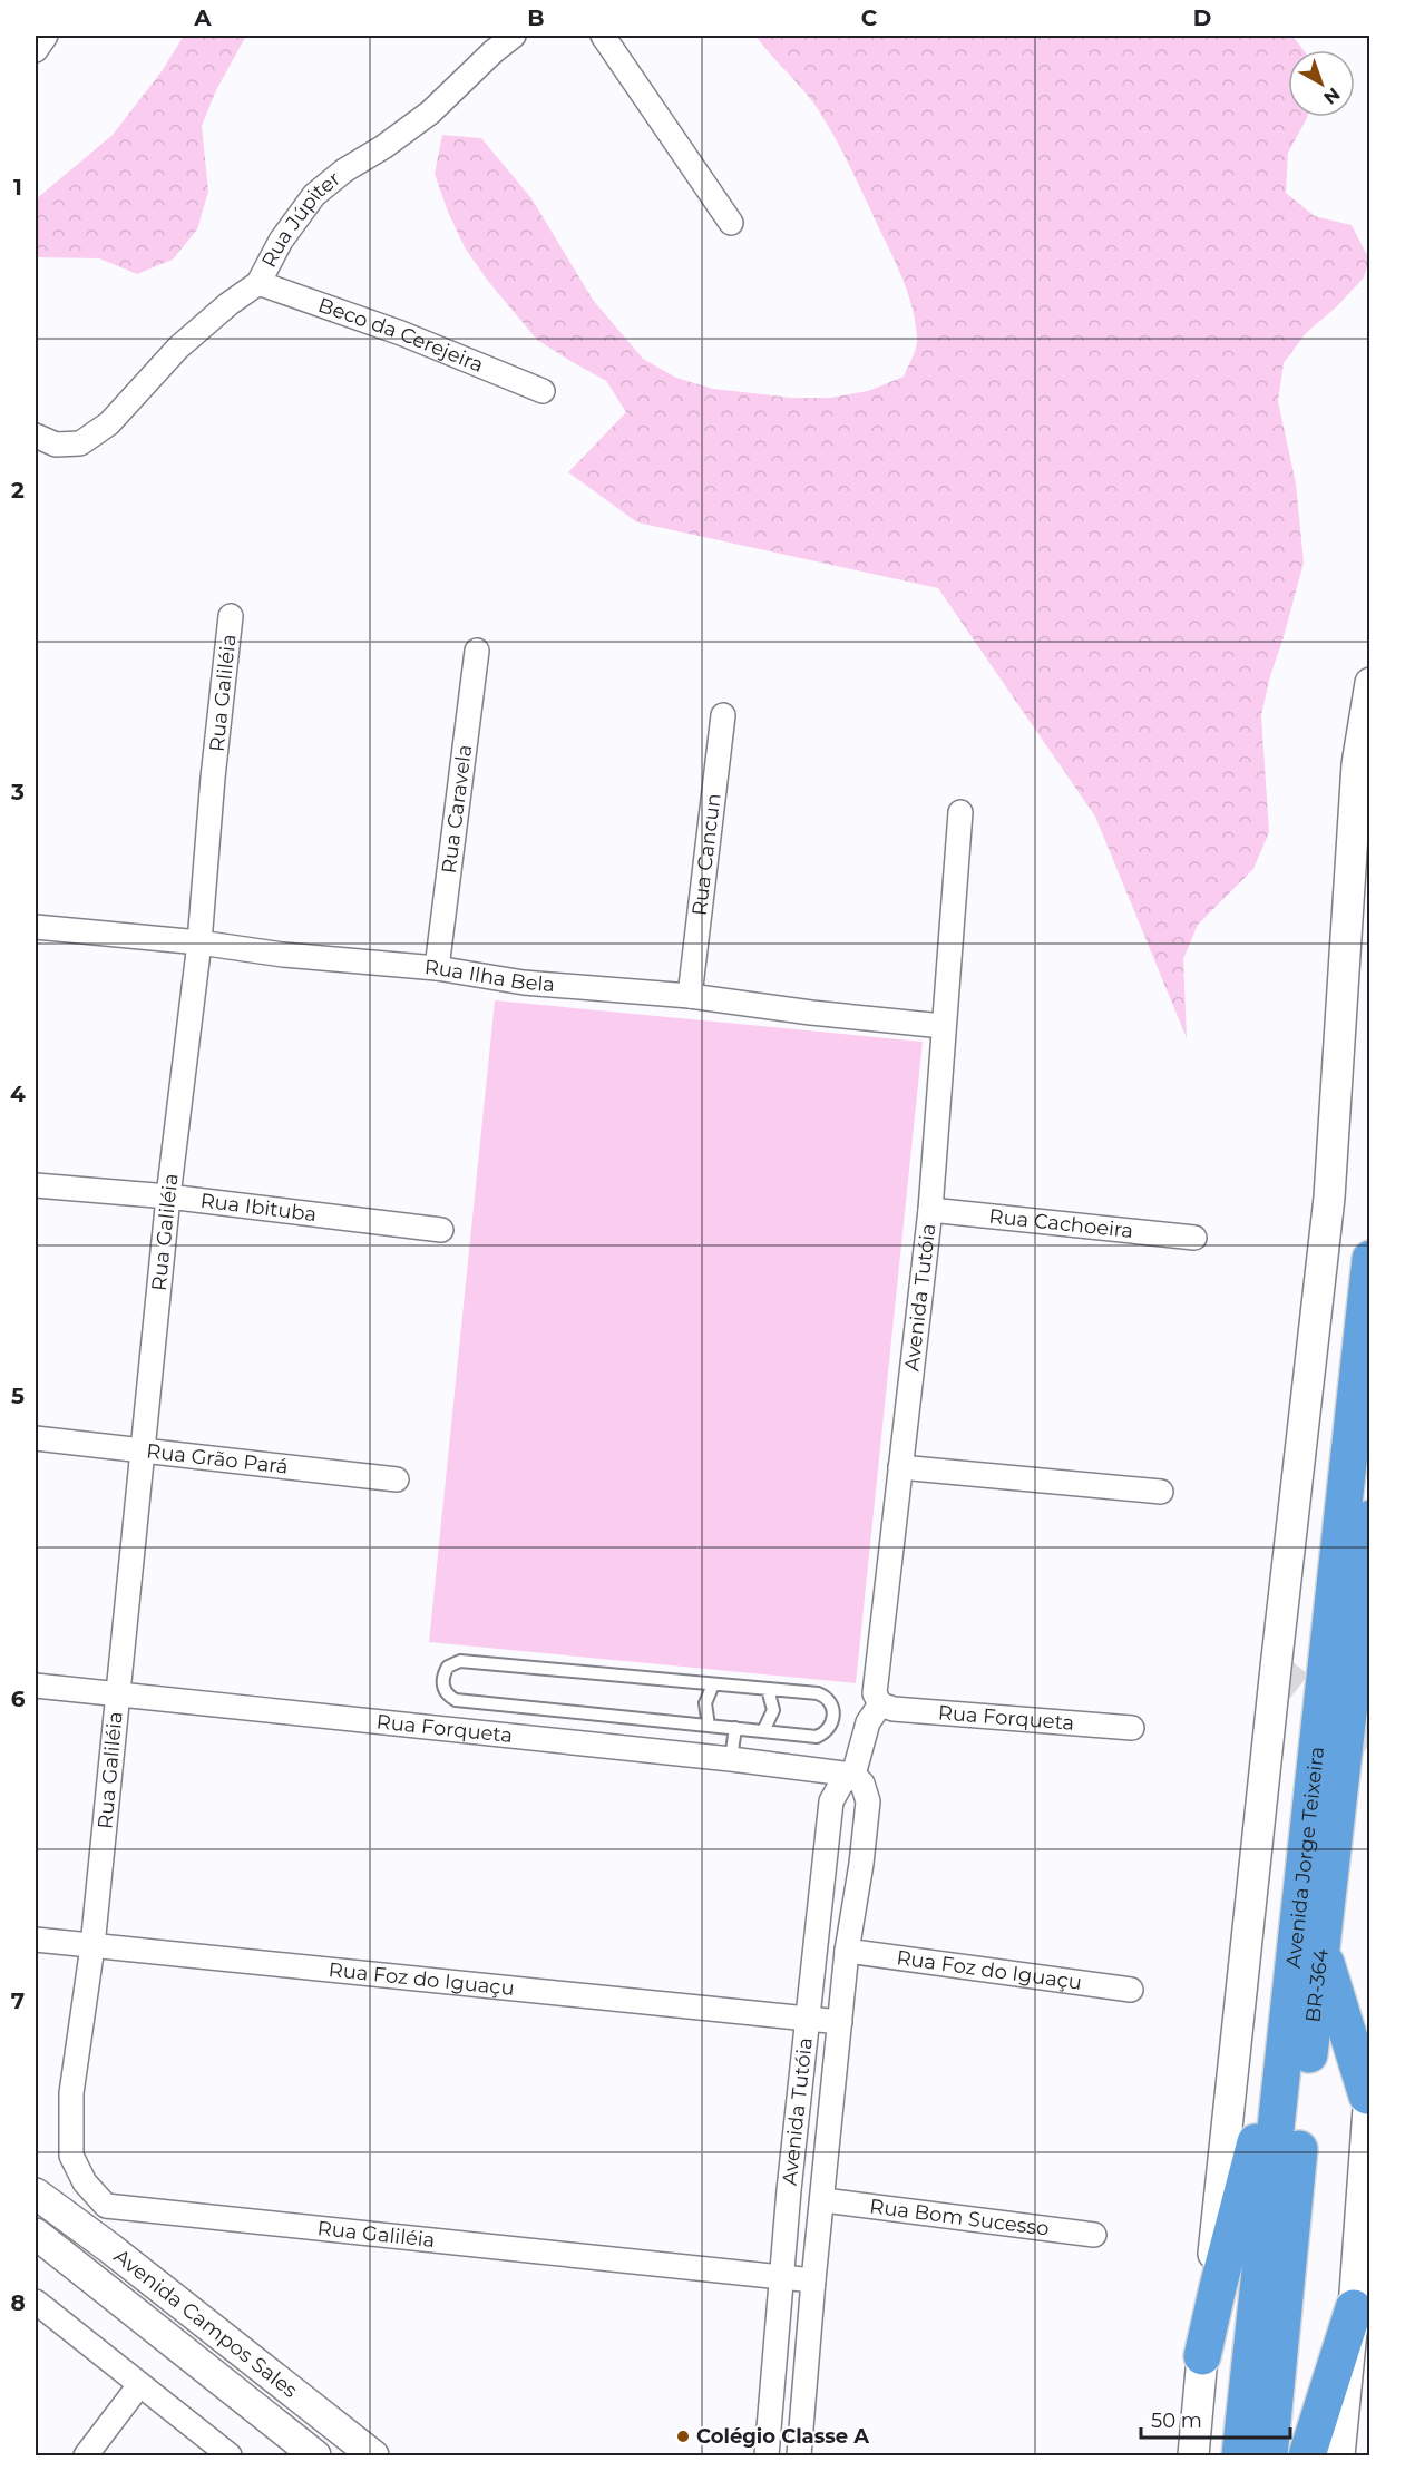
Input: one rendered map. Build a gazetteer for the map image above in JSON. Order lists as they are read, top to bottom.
{
  "streets": {
    "highway": ["Avenida Jorge Teixeira", "BR-364"],
    "street": [
      "Rua Júpiter",
      "Beco da Cerejeira",
      "Rua Galiléia",
      "Rua Caravela",
      "Rua Cancun",
      "Rua Ilha Bela",
      "Rua Ibituba",
      "Rua Cachoeira",
      "Avenida Tutóia",
      "Rua Grão Pará",
      "Rua Forqueta",
      "Rua Foz do Iguaçu",
      "Rua Bom Sucesso",
      "Avenida Campos Sales"
    ]
  },
  "crossings": [
    ["Rua Júpiter", "Beco da Cerejeira"],
    ["Rua Galiléia", "Rua Ilha Bela"],
    ["Rua Galiléia", "Rua Ibituba"],
    ["Rua Galiléia", "Avenida Tutóia"],
    ["Rua Galiléia", "Rua Grão Pará"],
    ["Rua Galiléia", "Rua Forqueta"],
    ["Rua Galiléia", "Rua Foz do Iguaçu"],
    ["Rua Caravela", "Rua Ilha Bela"],
    ["Rua Cancun", "Rua Ilha Bela"],
    ["Rua Ilha Bela", "Avenida Tutóia"],
    ["Rua Cachoeira", "Avenida Tutóia"],
    ["Avenida Tutóia", "Rua Forqueta"],
    ["Avenida Tutóia", "Rua Foz do Iguaçu"],
    ["Avenida Tutóia", "Rua Bom Sucesso"]
  ],
  "places": ["Colégio Classe A"],
  "scale_bar": "50 m",
  "north": "bottom right",
  "grid": {
    "columns": [
      "A",
      "B",
      "C",
      "D"
    ],
    "rows": [
      "1",
      "2",
      "3",
      "4",
      "5",
      "6",
      "7",
      "8"
    ]
  }
}
